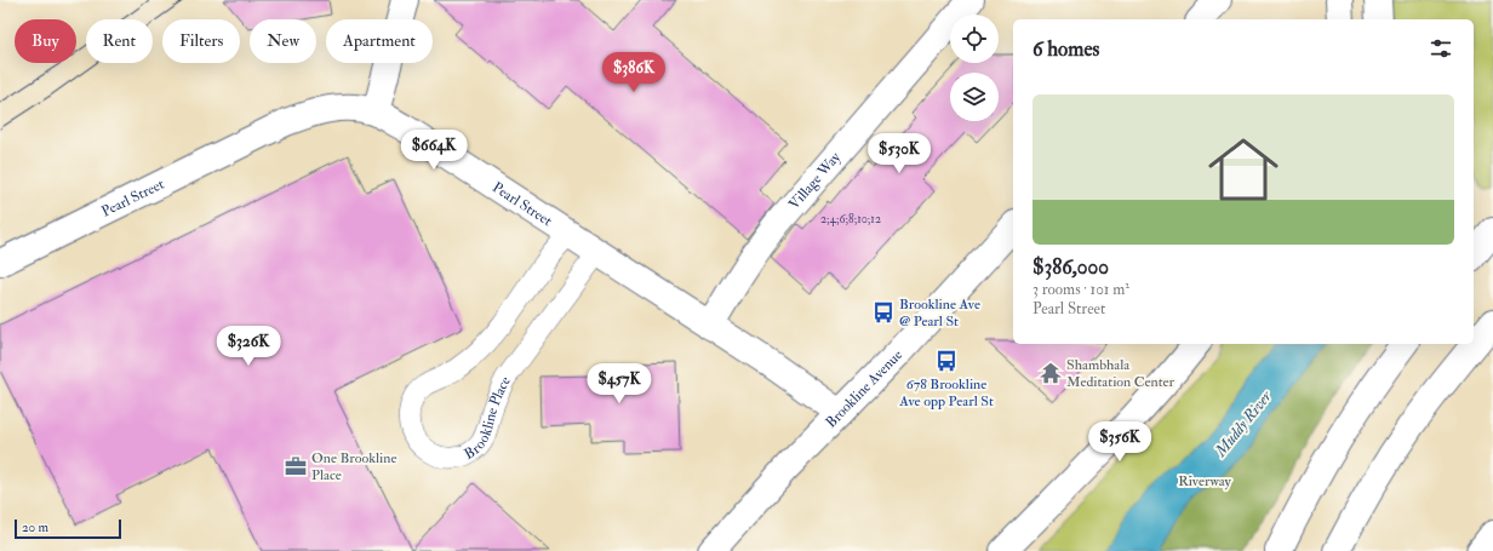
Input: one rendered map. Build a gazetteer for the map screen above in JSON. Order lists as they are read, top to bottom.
{
  "streets": {
    "main road": ["Village Way", "Pearl Street", "Brookline Avenue"],
    "lane": ["Brookline Place"]
  },
  "crossings": [
    ["Village Way", "Pearl Street"],
    ["Pearl Street", "Brookline Avenue"],
    ["Pearl Street", "Brookline Place"]
  ],
  "water": ["Muddy River"],
  "parks": ["Riverway"],
  "places": {
    "bus stop": ["Brookline Ave @ Pearl St", "678 Brookline Ave opp Pearl St"],
    "temple": ["Shambhala Meditation Center"],
    "office": ["One Brookline Place"]
  },
  "house_numbers": ["2;4;6;8;10;12"],
  "scale_bar": "20 m",
  "page": {
    "chip": [
      "Buy",
      "Rent",
      "Filters",
      "New",
      "Apartment"
    ],
    "heading": "6 homes",
    "price": [
      "$386K",
      "$664K",
      "$530K",
      "$326K",
      "$457K",
      "$356K"
    ],
    "list": [
      {
        "name": "$386,000",
        "note": "3 rooms · 101 m² · Pearl Street"
      }
    ],
    "scale": "20 m"
  }
}
